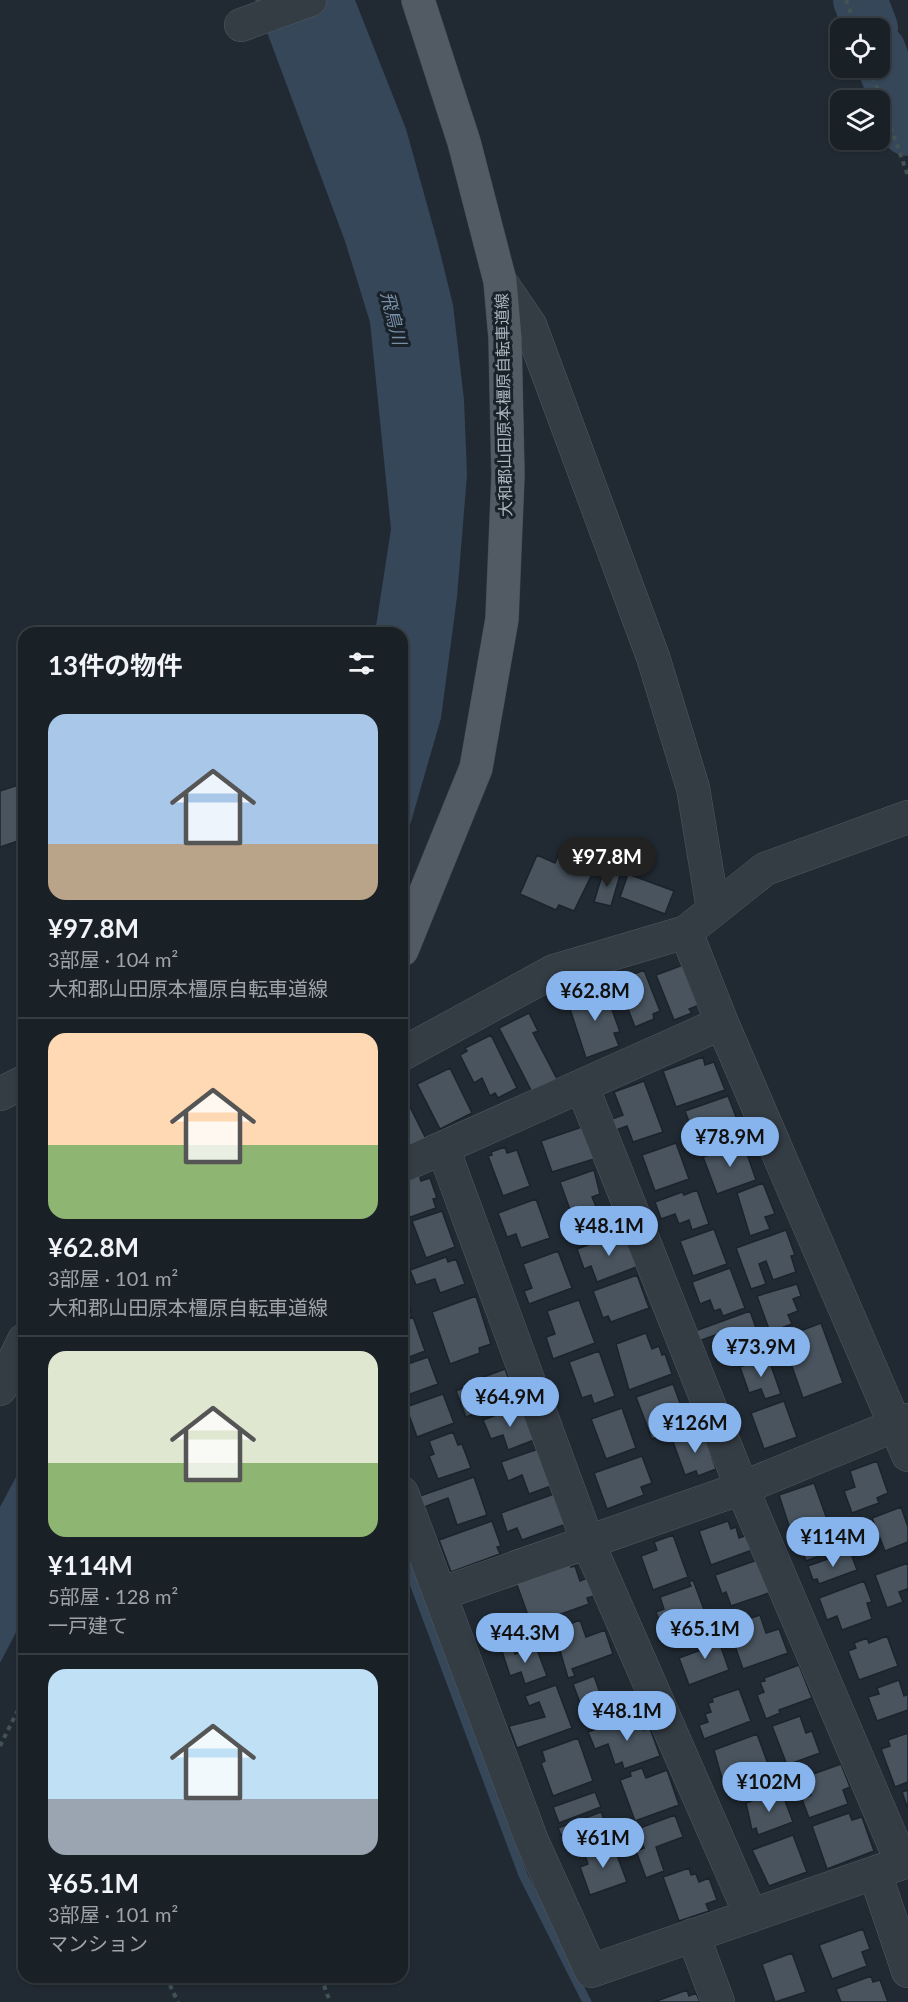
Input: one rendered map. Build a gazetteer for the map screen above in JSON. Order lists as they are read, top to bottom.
{
  "streets": {
    "main road": ["大和郡山田原本橿原自転車道線"]
  },
  "water": ["飛鳥川"],
  "page": {
    "heading": "13件の物件",
    "list": [
      {
        "name": "¥97.8M",
        "note": "3部屋 · 104 m² · 大和郡山田原本橿原自転車道線"
      },
      {
        "name": "¥62.8M",
        "note": "3部屋 · 101 m² · 大和郡山田原本橿原自転車道線"
      },
      {
        "name": "¥114M",
        "note": "5部屋 · 128 m² · 一戸建て"
      },
      {
        "name": "¥65.1M",
        "note": "3部屋 · 101 m² · マンション"
      }
    ],
    "price": [
      "¥97.8M",
      "¥62.8M",
      "¥78.9M",
      "¥48.1M",
      "¥73.9M",
      "¥64.9M",
      "¥126M",
      "¥114M",
      "¥65.1M",
      "¥44.3M",
      "¥48.1M",
      "¥102M",
      "¥61M"
    ]
  }
}
